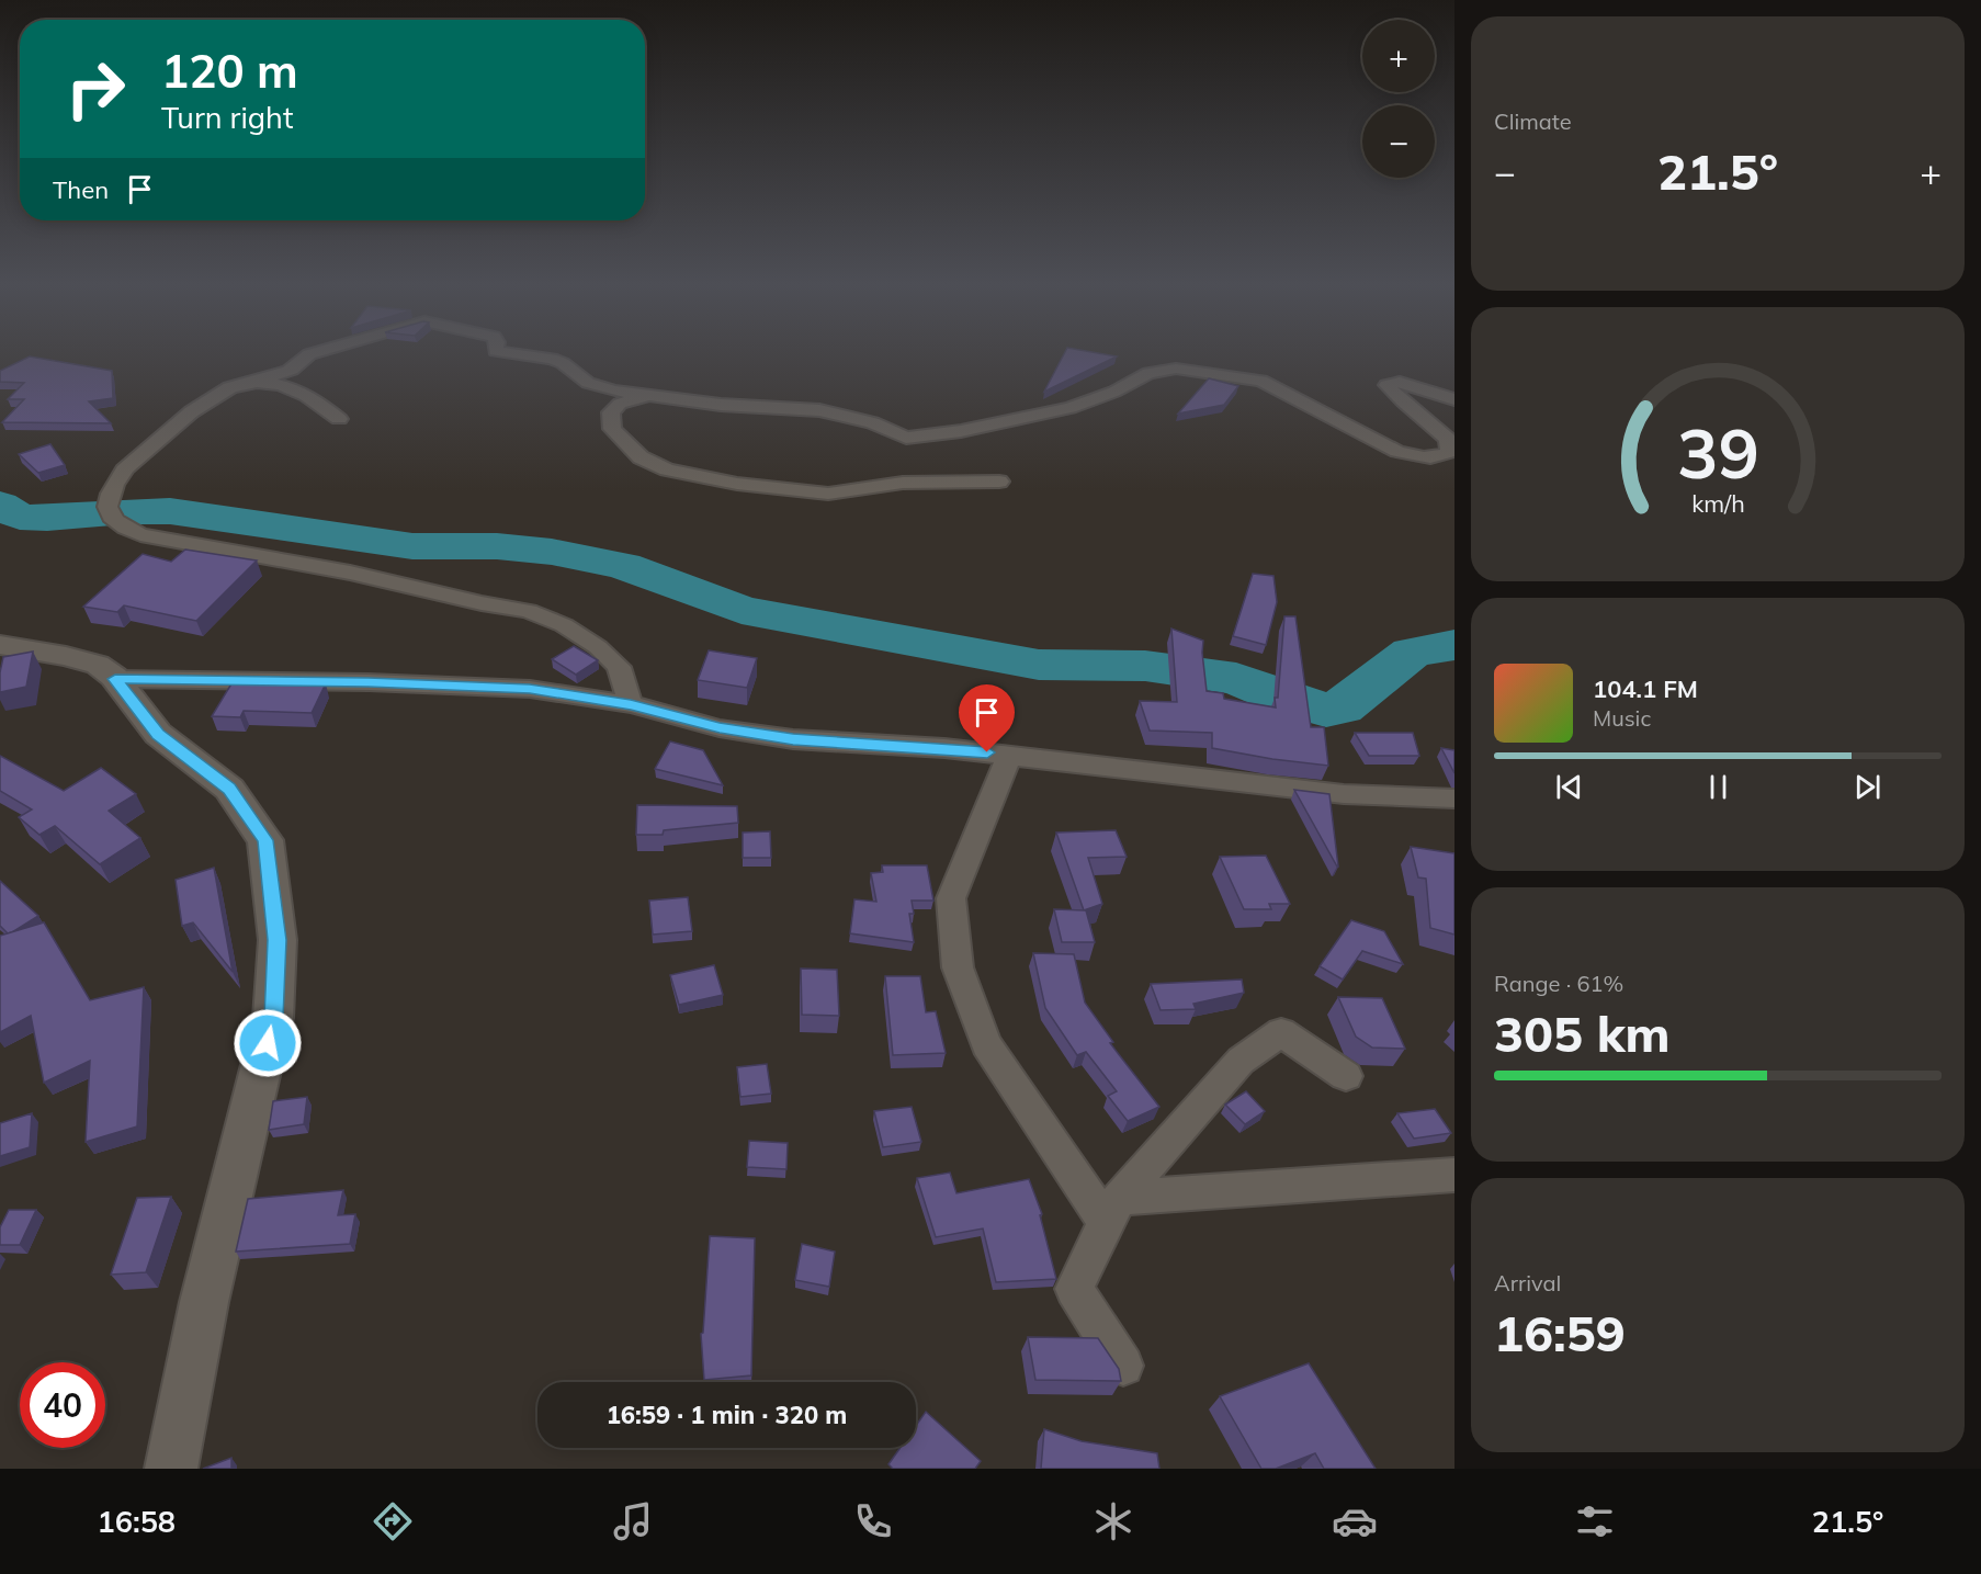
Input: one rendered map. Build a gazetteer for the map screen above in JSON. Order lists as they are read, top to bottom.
{
  "page": {
    "tile": [
      "Climate",
      ["Range · 61%", "305 km"],
      ["Arrival", "16:59"]
    ],
    "map_buttons": ["+", "−"],
    "turn": ["120 m", "Turn right"],
    "heat": ["−", "21.5°", "+"],
    "then": "Then",
    "song": ["104.1 FM", "Music"],
    "limit": "40",
    "trip": "16:59 · 1 min · 320 m",
    "tabs": ["16:58", "21.5°"],
    "gauge": ["39", "km/h"]
  }
}
